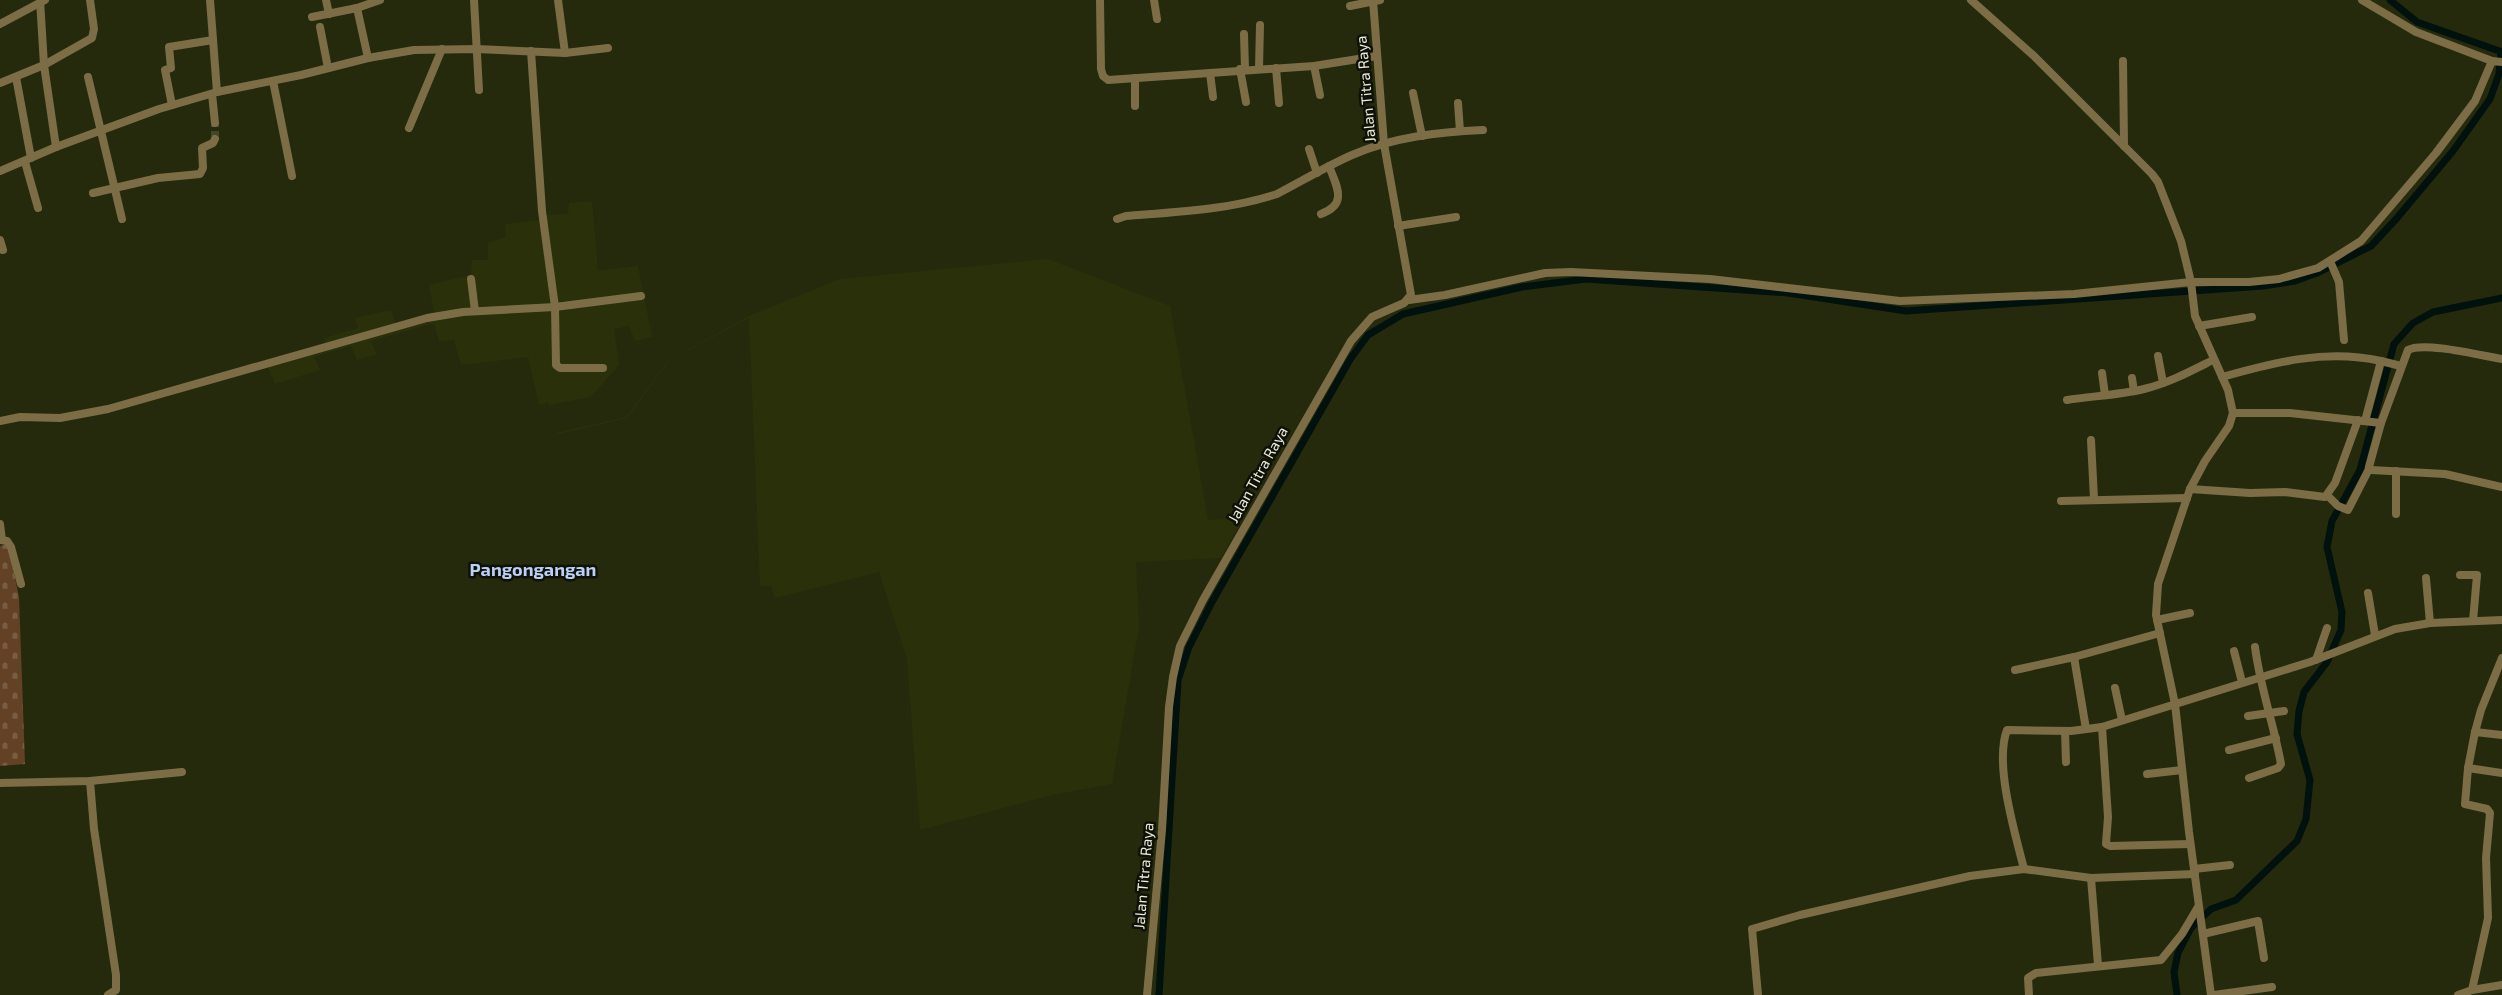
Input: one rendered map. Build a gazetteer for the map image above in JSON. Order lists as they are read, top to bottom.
{
  "streets": {
    "street": ["Jalan Titra Raya"]
  },
  "districts": ["Pangongangan"]
}
